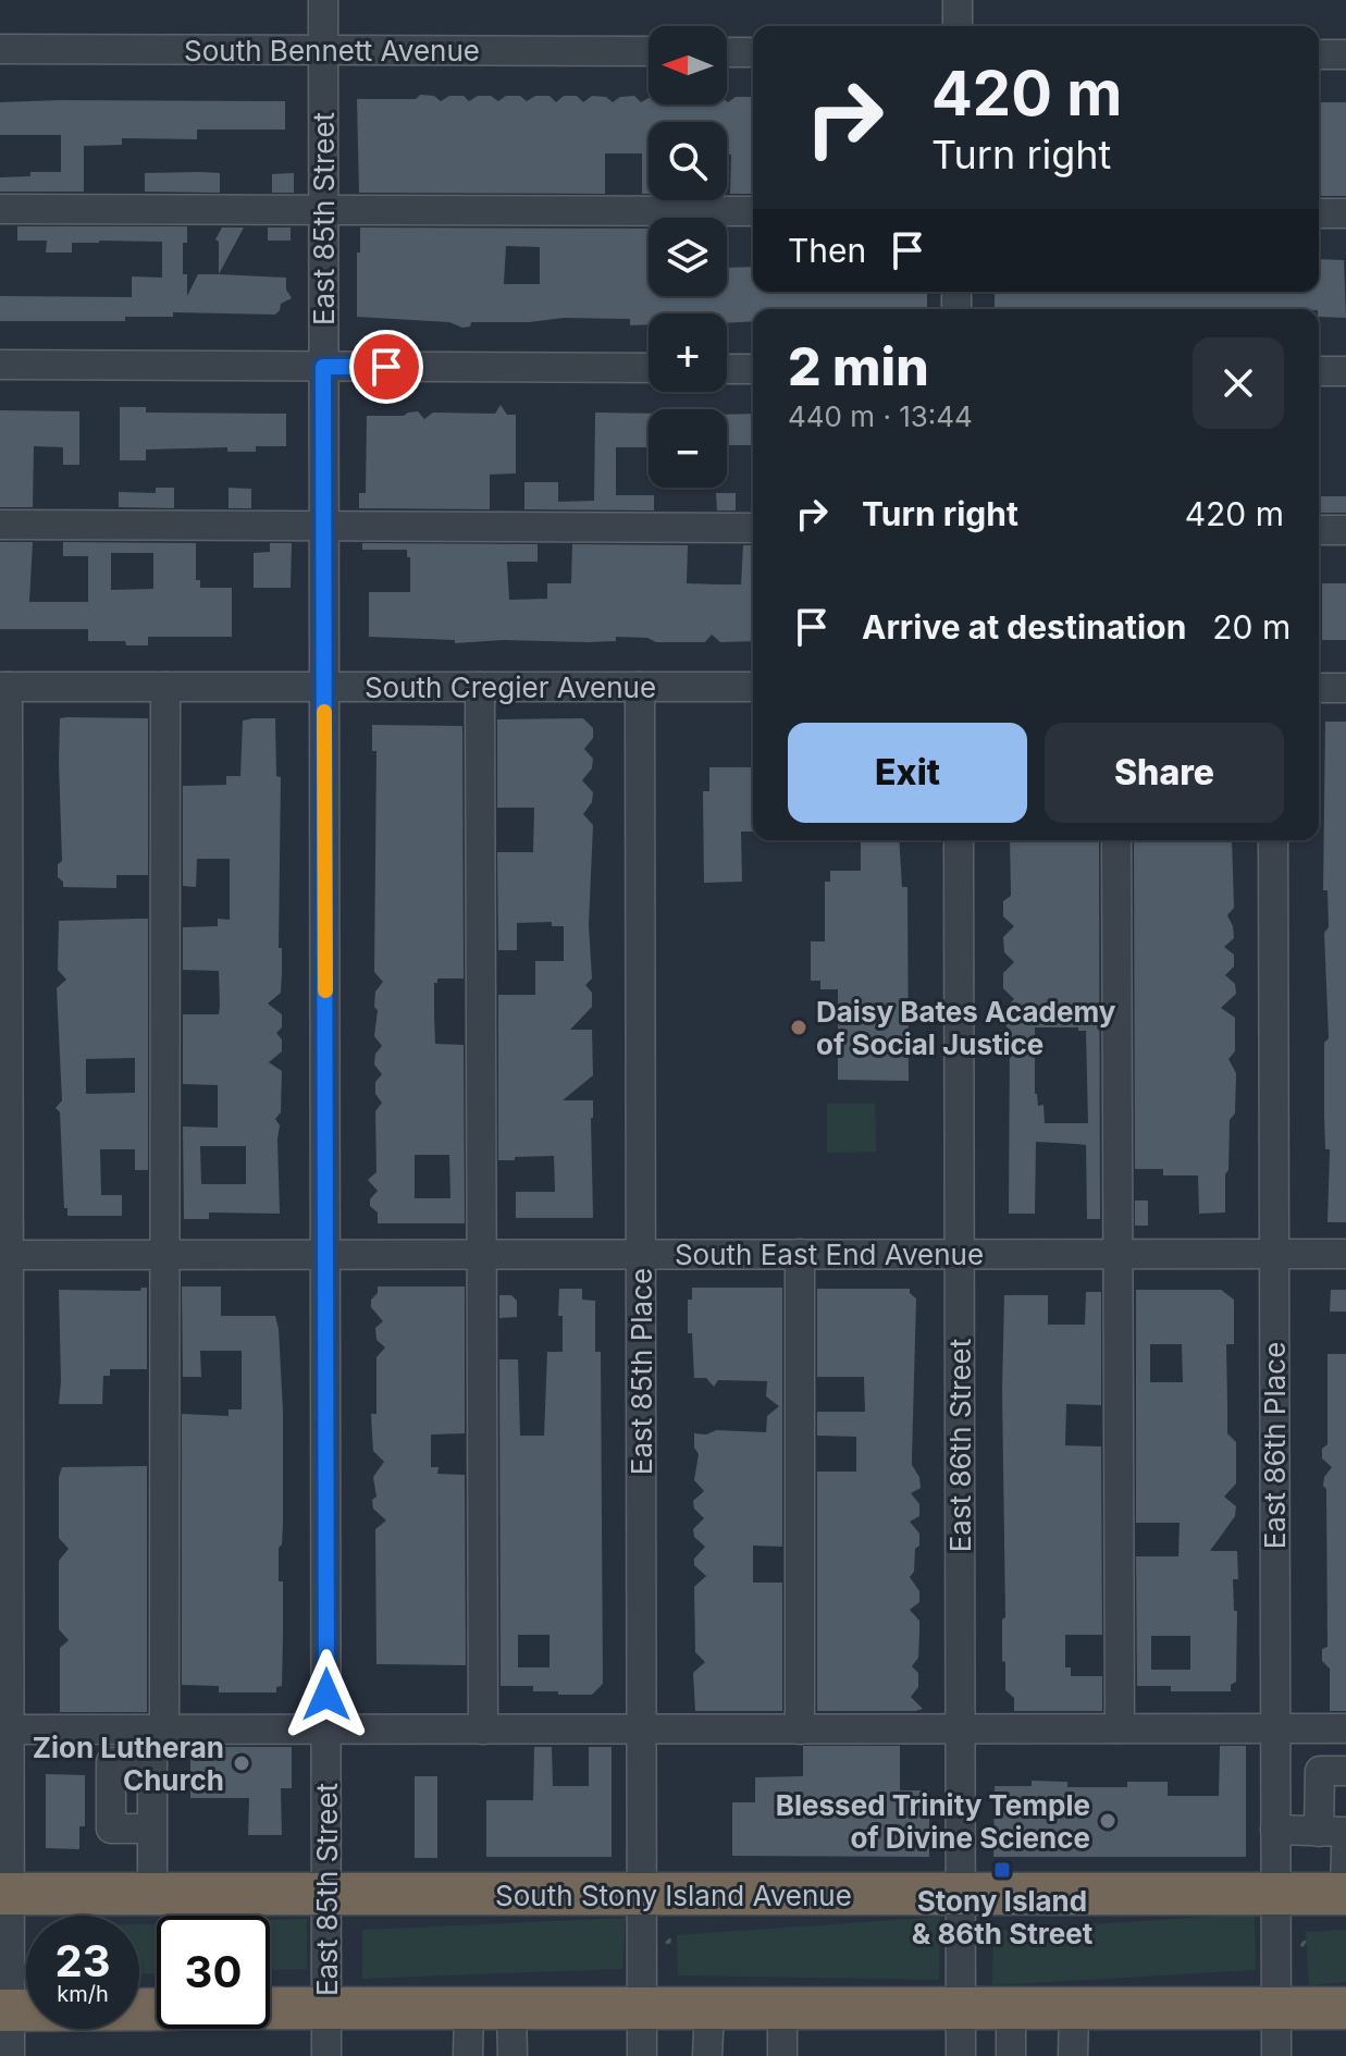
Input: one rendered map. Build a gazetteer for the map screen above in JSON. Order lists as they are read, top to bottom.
{
  "streets": {
    "highway": ["South Stony Island Avenue"],
    "street": [
      "South Bennett Avenue",
      "East 85th Street",
      "South Cregier Avenue",
      "South East End Avenue",
      "East 85th Place",
      "East 86th Street",
      "East 86th Place"
    ]
  },
  "crossings": [
    ["South Bennett Avenue", "East 85th Street"],
    ["East 85th Street", "South Cregier Avenue"],
    ["East 85th Street", "South East End Avenue"],
    ["East 85th Street", "South Stony Island Avenue"],
    ["South Cregier Avenue", "East 85th Place"],
    ["South East End Avenue", "East 85th Place"],
    ["South East End Avenue", "East 86th Street"],
    ["South East End Avenue", "East 86th Place"],
    ["East 85th Place", "South Stony Island Avenue"],
    ["East 86th Street", "South Stony Island Avenue"],
    ["East 86th Place", "South Stony Island Avenue"]
  ],
  "places": {
    "other": ["Daisy Bates Academy of Social Justice", "Zion Lutheran Church", "Blessed Trinity Temple of Divine Science"],
    "transit": ["Stony Island & 86th Street"]
  },
  "north": "left",
  "page": {
    "map_buttons": ["+", "−"],
    "turn": ["420 m", "Turn right"],
    "then": "Then",
    "heading": ["2 min", "440 m · 13:44"],
    "list": [
      {
        "name": "Turn right",
        "value": "420 m"
      },
      {
        "name": "Arrive at destination",
        "value": "20 m"
      }
    ],
    "buttons": ["Exit", "Share"],
    "speed": "23 km/h",
    "limit": "30"
  }
}
